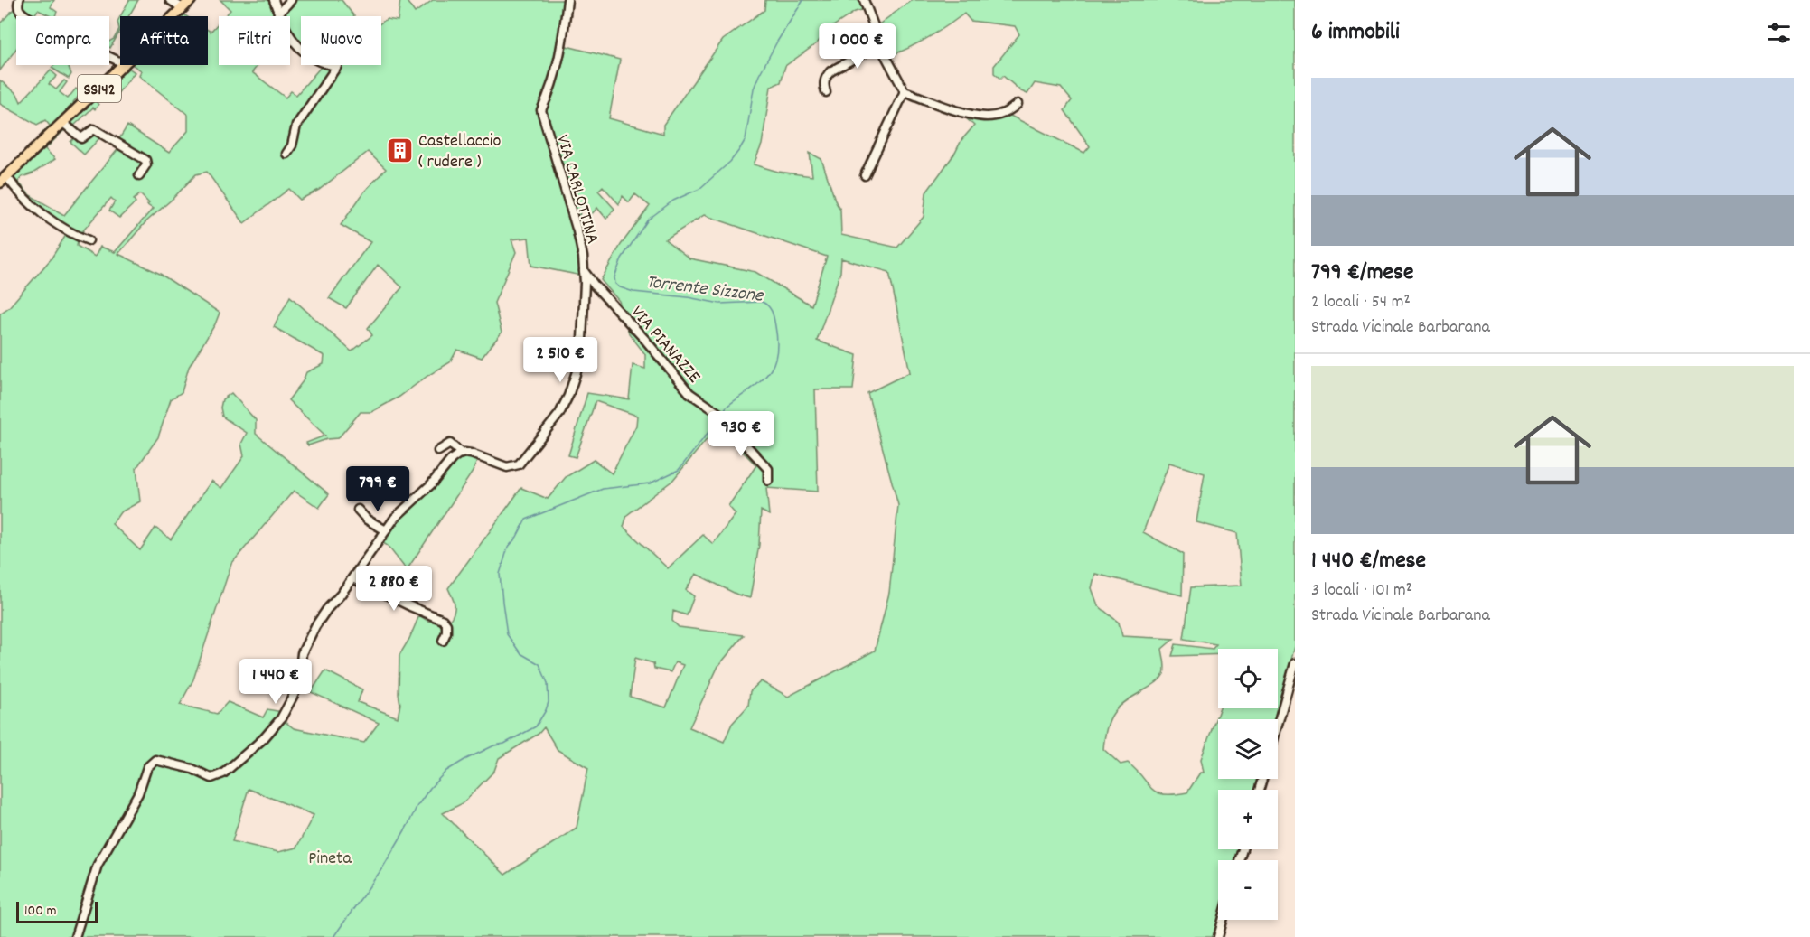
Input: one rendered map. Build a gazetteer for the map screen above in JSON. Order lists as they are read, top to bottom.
{
  "streets": {
    "main road": ["SS142"],
    "street": ["VIA CARLOTTINA", "VIA PIANAZZE"]
  },
  "crossings": [
    ["VIA CARLOTTINA", "VIA PIANAZZE"]
  ],
  "water": ["Torrente Sizzone"],
  "parks": ["Pineta"],
  "places": {
    "building": ["Castellaccio ( rudere )"]
  },
  "scale_bar": "100 m",
  "page": {
    "heading": "6 immobili",
    "chip": [
      "Compra",
      "Affitta",
      "Filtri",
      "Nuovo"
    ],
    "price": [
      "1 000 €",
      "2 510 €",
      "930 €",
      "799 €",
      "2 880 €",
      "1 440 €"
    ],
    "list": [
      {
        "name": "799 €/mese",
        "note": "2 locali · 54 m² · Strada Vicinale Barbarana"
      },
      {
        "name": "1 440 €/mese",
        "note": "3 locali · 101 m² · Strada Vicinale Barbarana"
      }
    ],
    "map_buttons": ["+", "−"],
    "scale": "100 m"
  }
}
